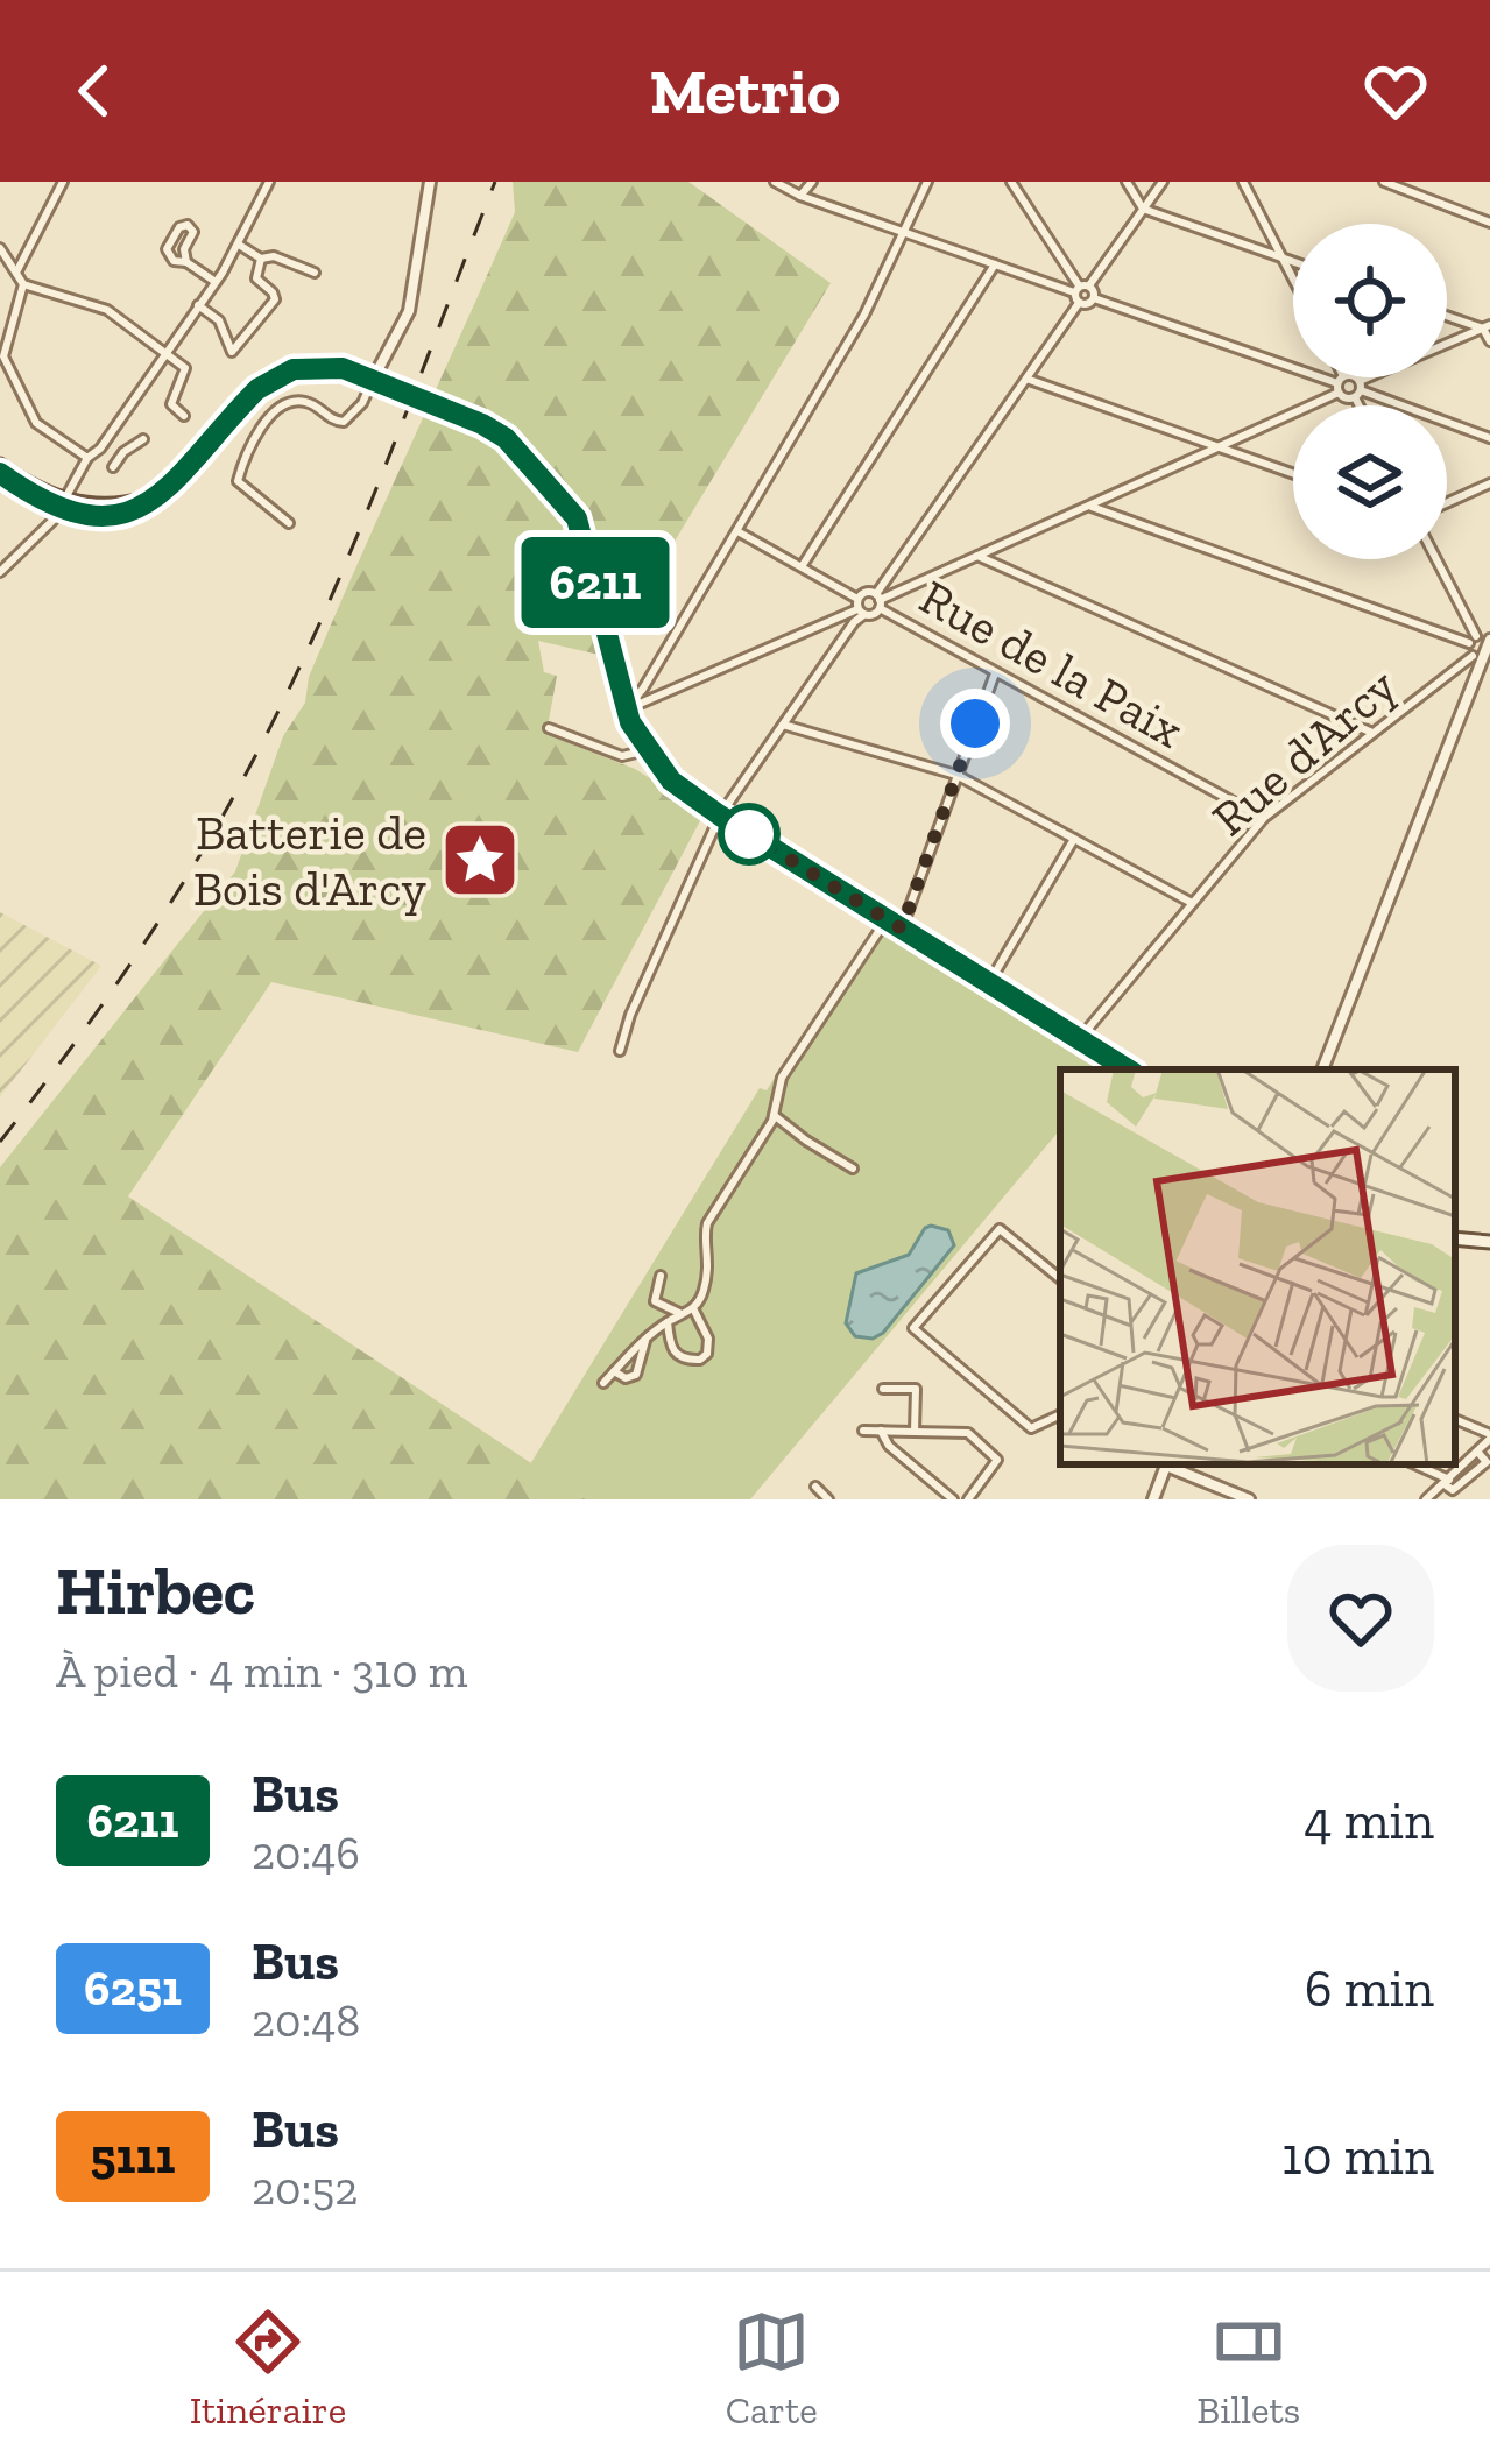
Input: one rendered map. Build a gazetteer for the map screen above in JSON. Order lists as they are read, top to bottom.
{
  "streets": {
    "street": ["Rue de la Paix", "Rue d'Arcy"]
  },
  "crossings": [
    ["Rue de la Paix", "Rue d'Arcy"]
  ],
  "places": {
    "place": ["Batterie de Bois d'Arcy"]
  },
  "lines": ["bus line 6211"],
  "page": {
    "header": "Metrio",
    "on_map": "6211",
    "heading": ["Hirbec", "À pied · 4 min · 310 m"],
    "list": [
      {
        "mark": "6211",
        "name": "Bus",
        "note": "20:46",
        "value": "4 min"
      },
      {
        "mark": "6251",
        "name": "Bus",
        "note": "20:48",
        "value": "6 min"
      },
      {
        "mark": "5111",
        "name": "Bus",
        "note": "20:52",
        "value": "10 min"
      }
    ],
    "tabs": ["Itinéraire", "Carte", "Billets"]
  }
}
